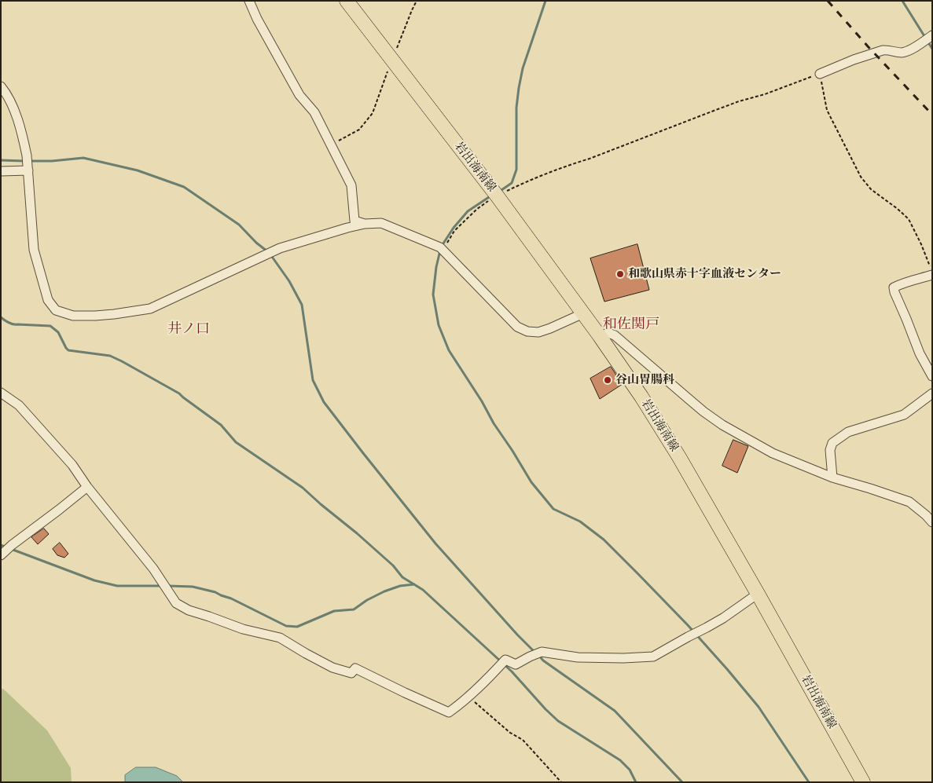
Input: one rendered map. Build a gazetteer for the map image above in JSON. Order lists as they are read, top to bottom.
{
  "streets": {
    "main road": ["岩出海南線"]
  },
  "districts": ["和佐関戸", "井ノ口"],
  "places": ["和歌山県赤十字血液センター", "谷山胃腸科"]
}
